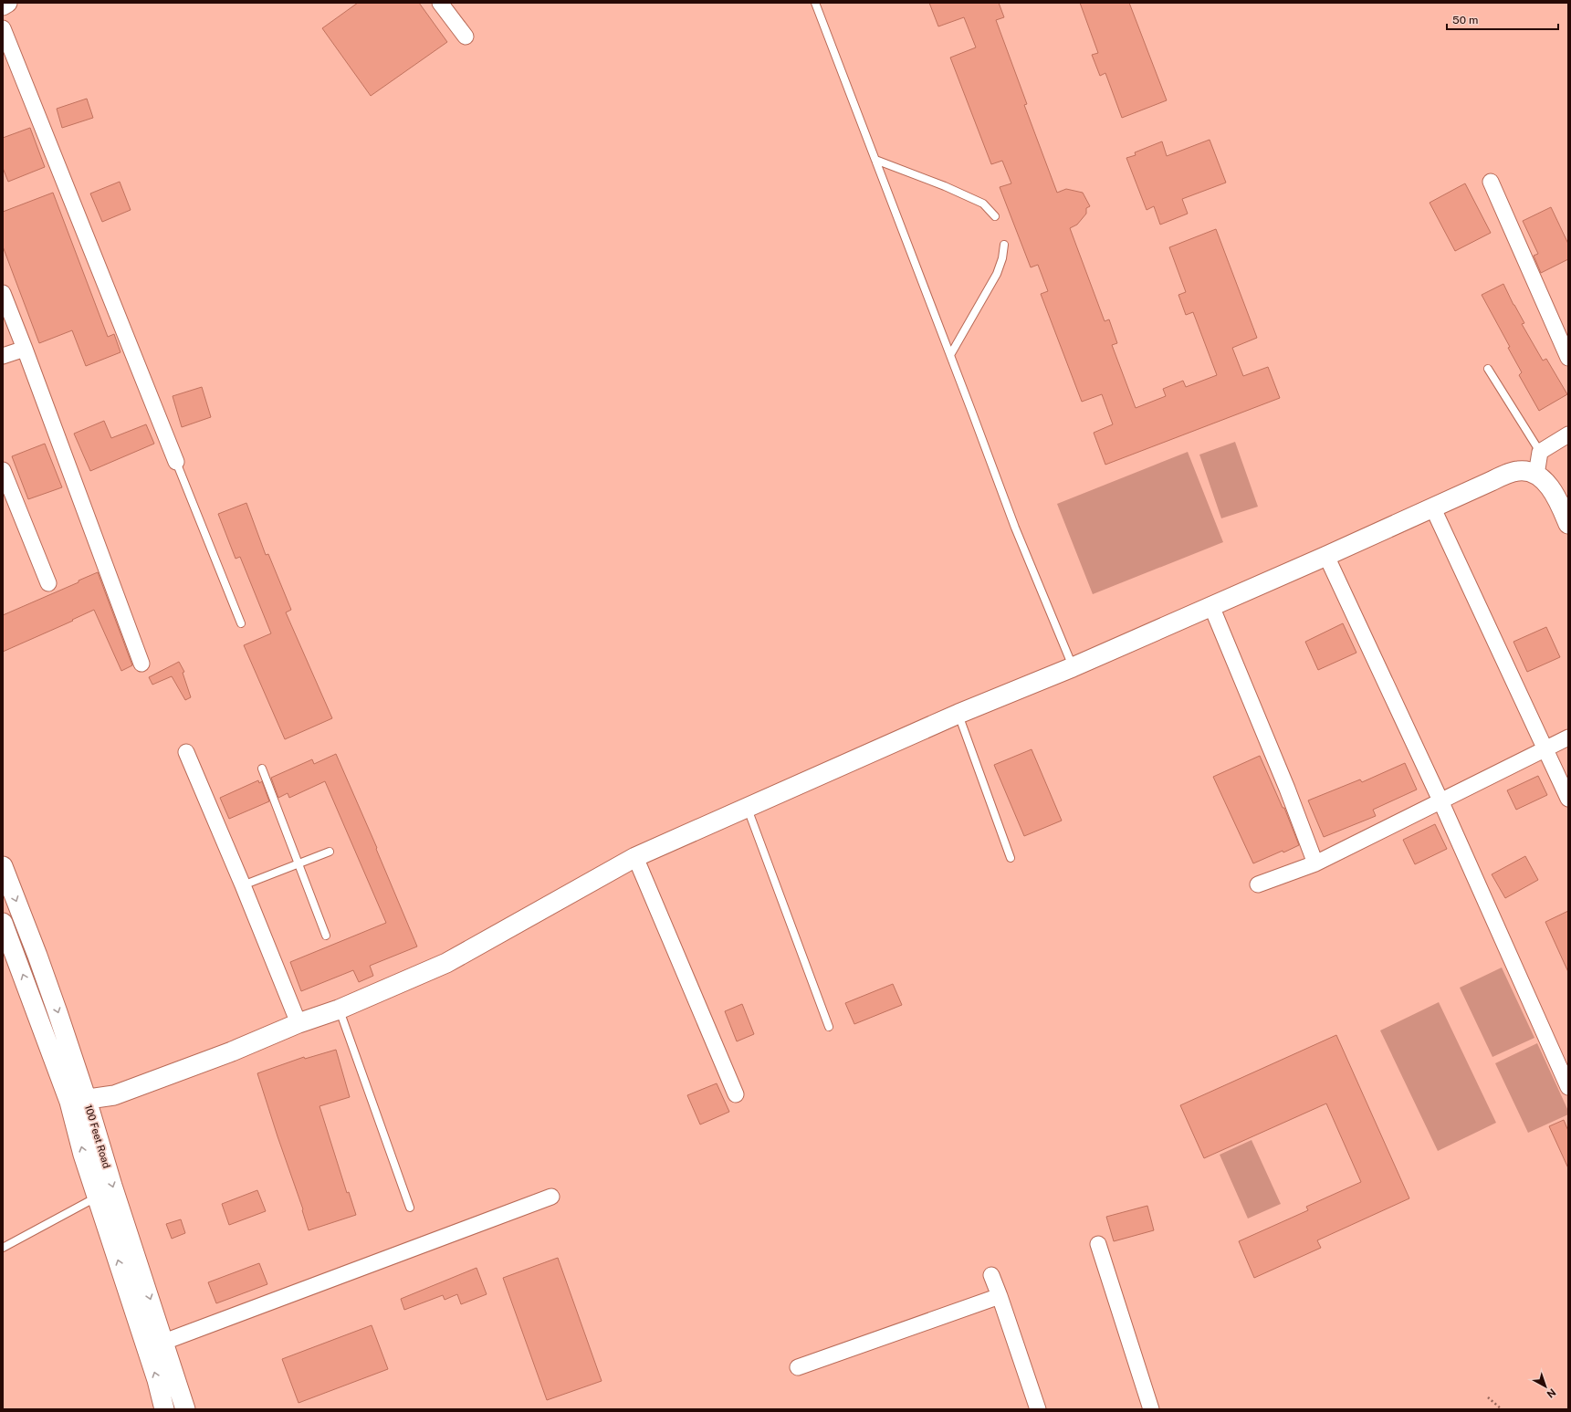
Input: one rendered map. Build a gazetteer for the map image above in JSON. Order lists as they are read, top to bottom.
{
  "streets": {
    "street": ["100 Feet Road"]
  },
  "scale_bar": "50 m",
  "north": "bottom right"
}
